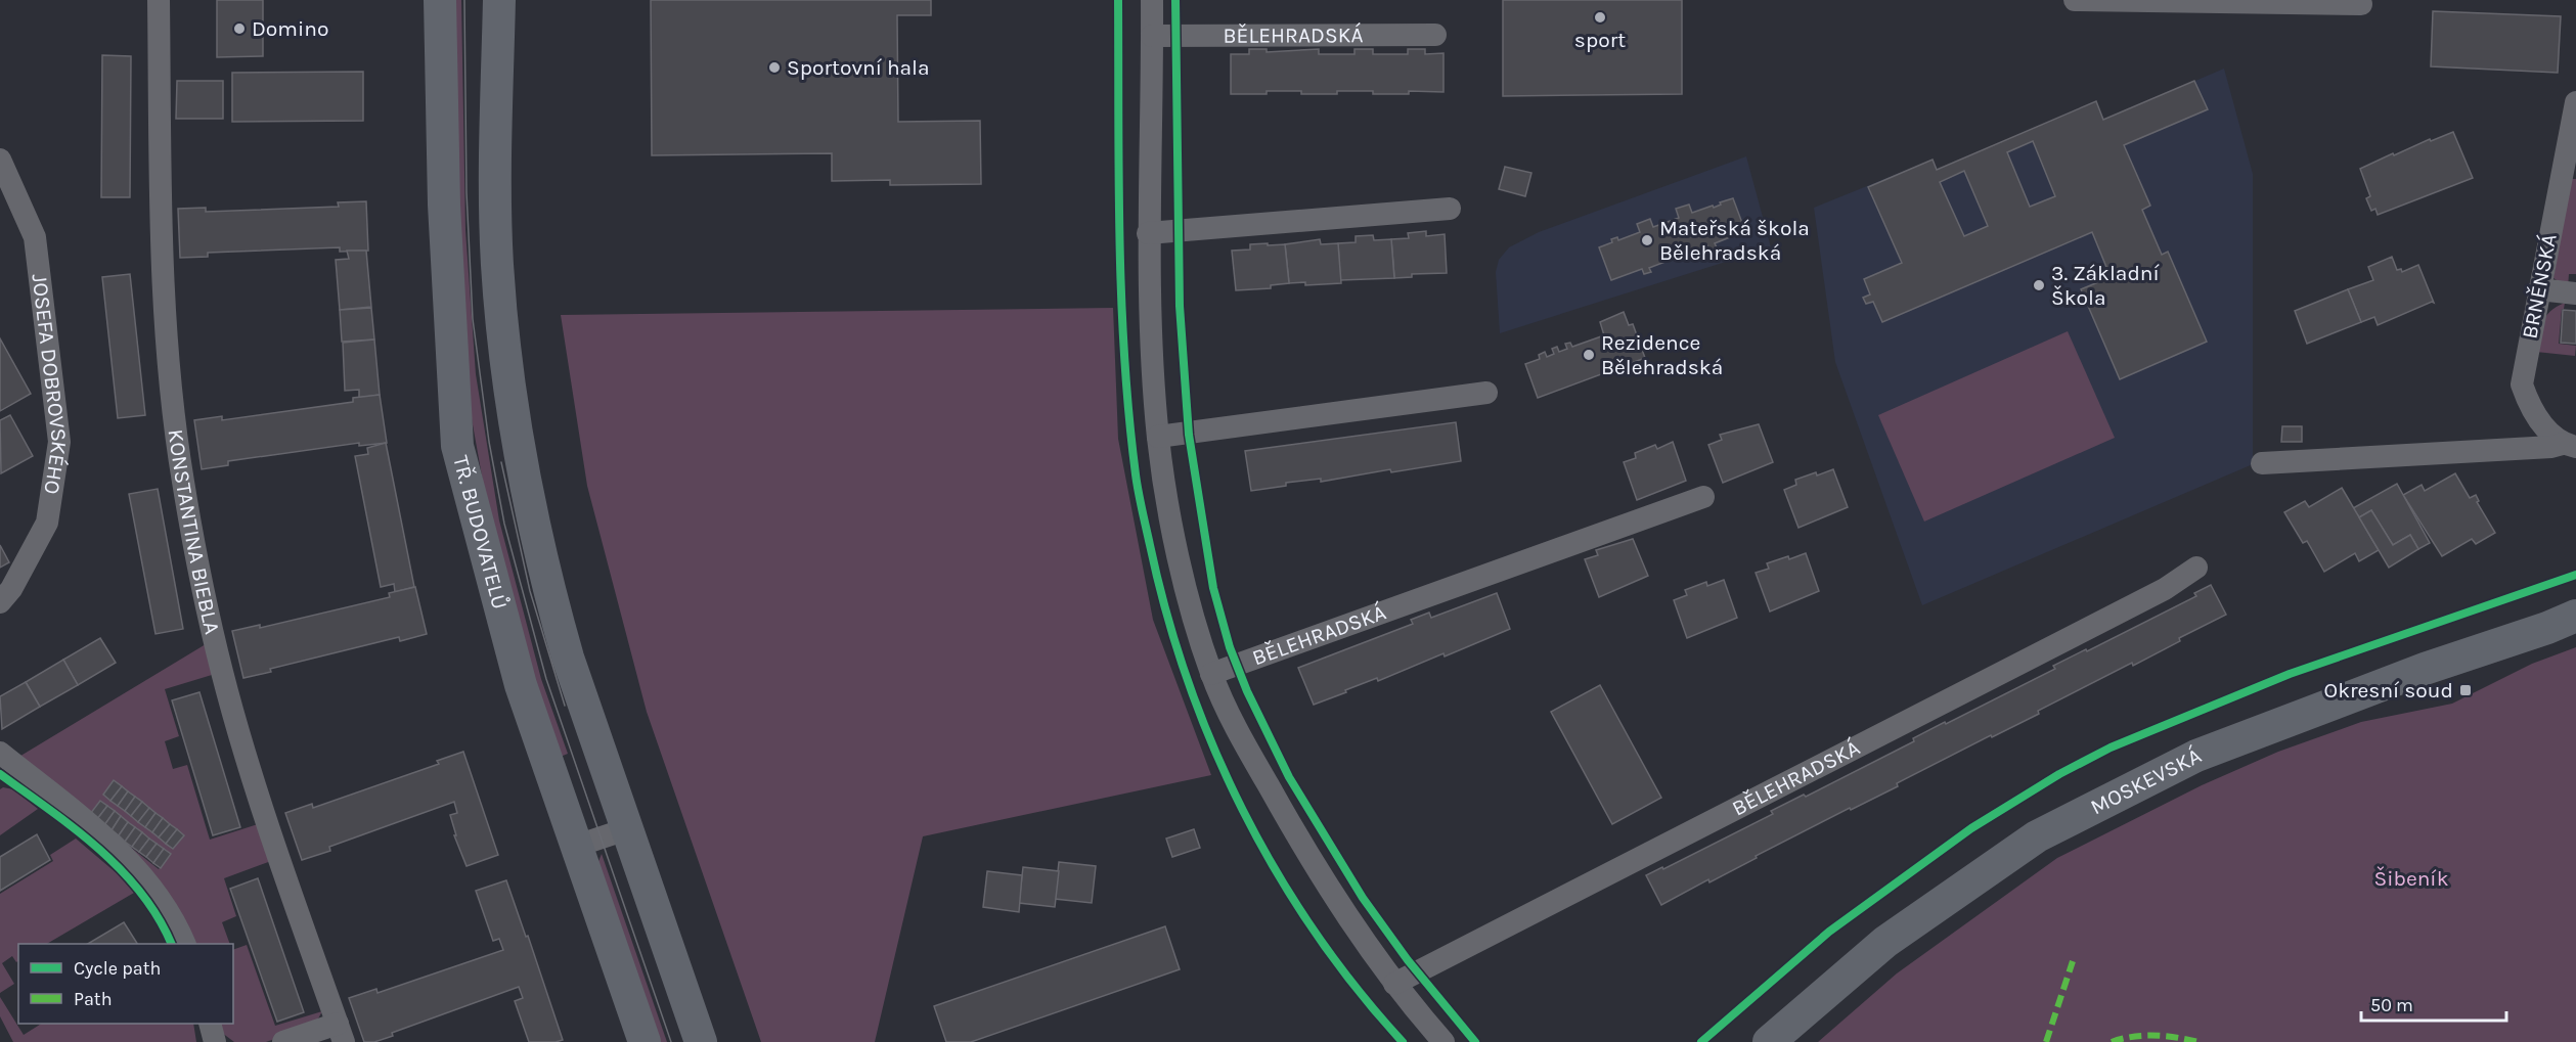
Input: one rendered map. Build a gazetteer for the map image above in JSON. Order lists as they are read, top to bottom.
{
  "streets": {
    "street": [
      "BĚLEHRADSKÁ",
      "BRNĚNSKÁ",
      "JOSEFA DOBROVSKÉHO",
      "KONSTANTINA BIEBLA",
      "TŘ. BUDOVATELŮ",
      "MOSKEVSKÁ"
    ]
  },
  "parks": ["Šibeník"],
  "places": {
    "other": [
      "sport",
      "Domino",
      "Sportovní hala",
      "Mateřská škola Bělehradská",
      "3. Základní Škola",
      "Rezidence Bělehradská"
    ],
    "transit": ["Okresní soud"]
  },
  "legend": ["Cycle path", "Path"],
  "scale_bar": "50 m"
}
